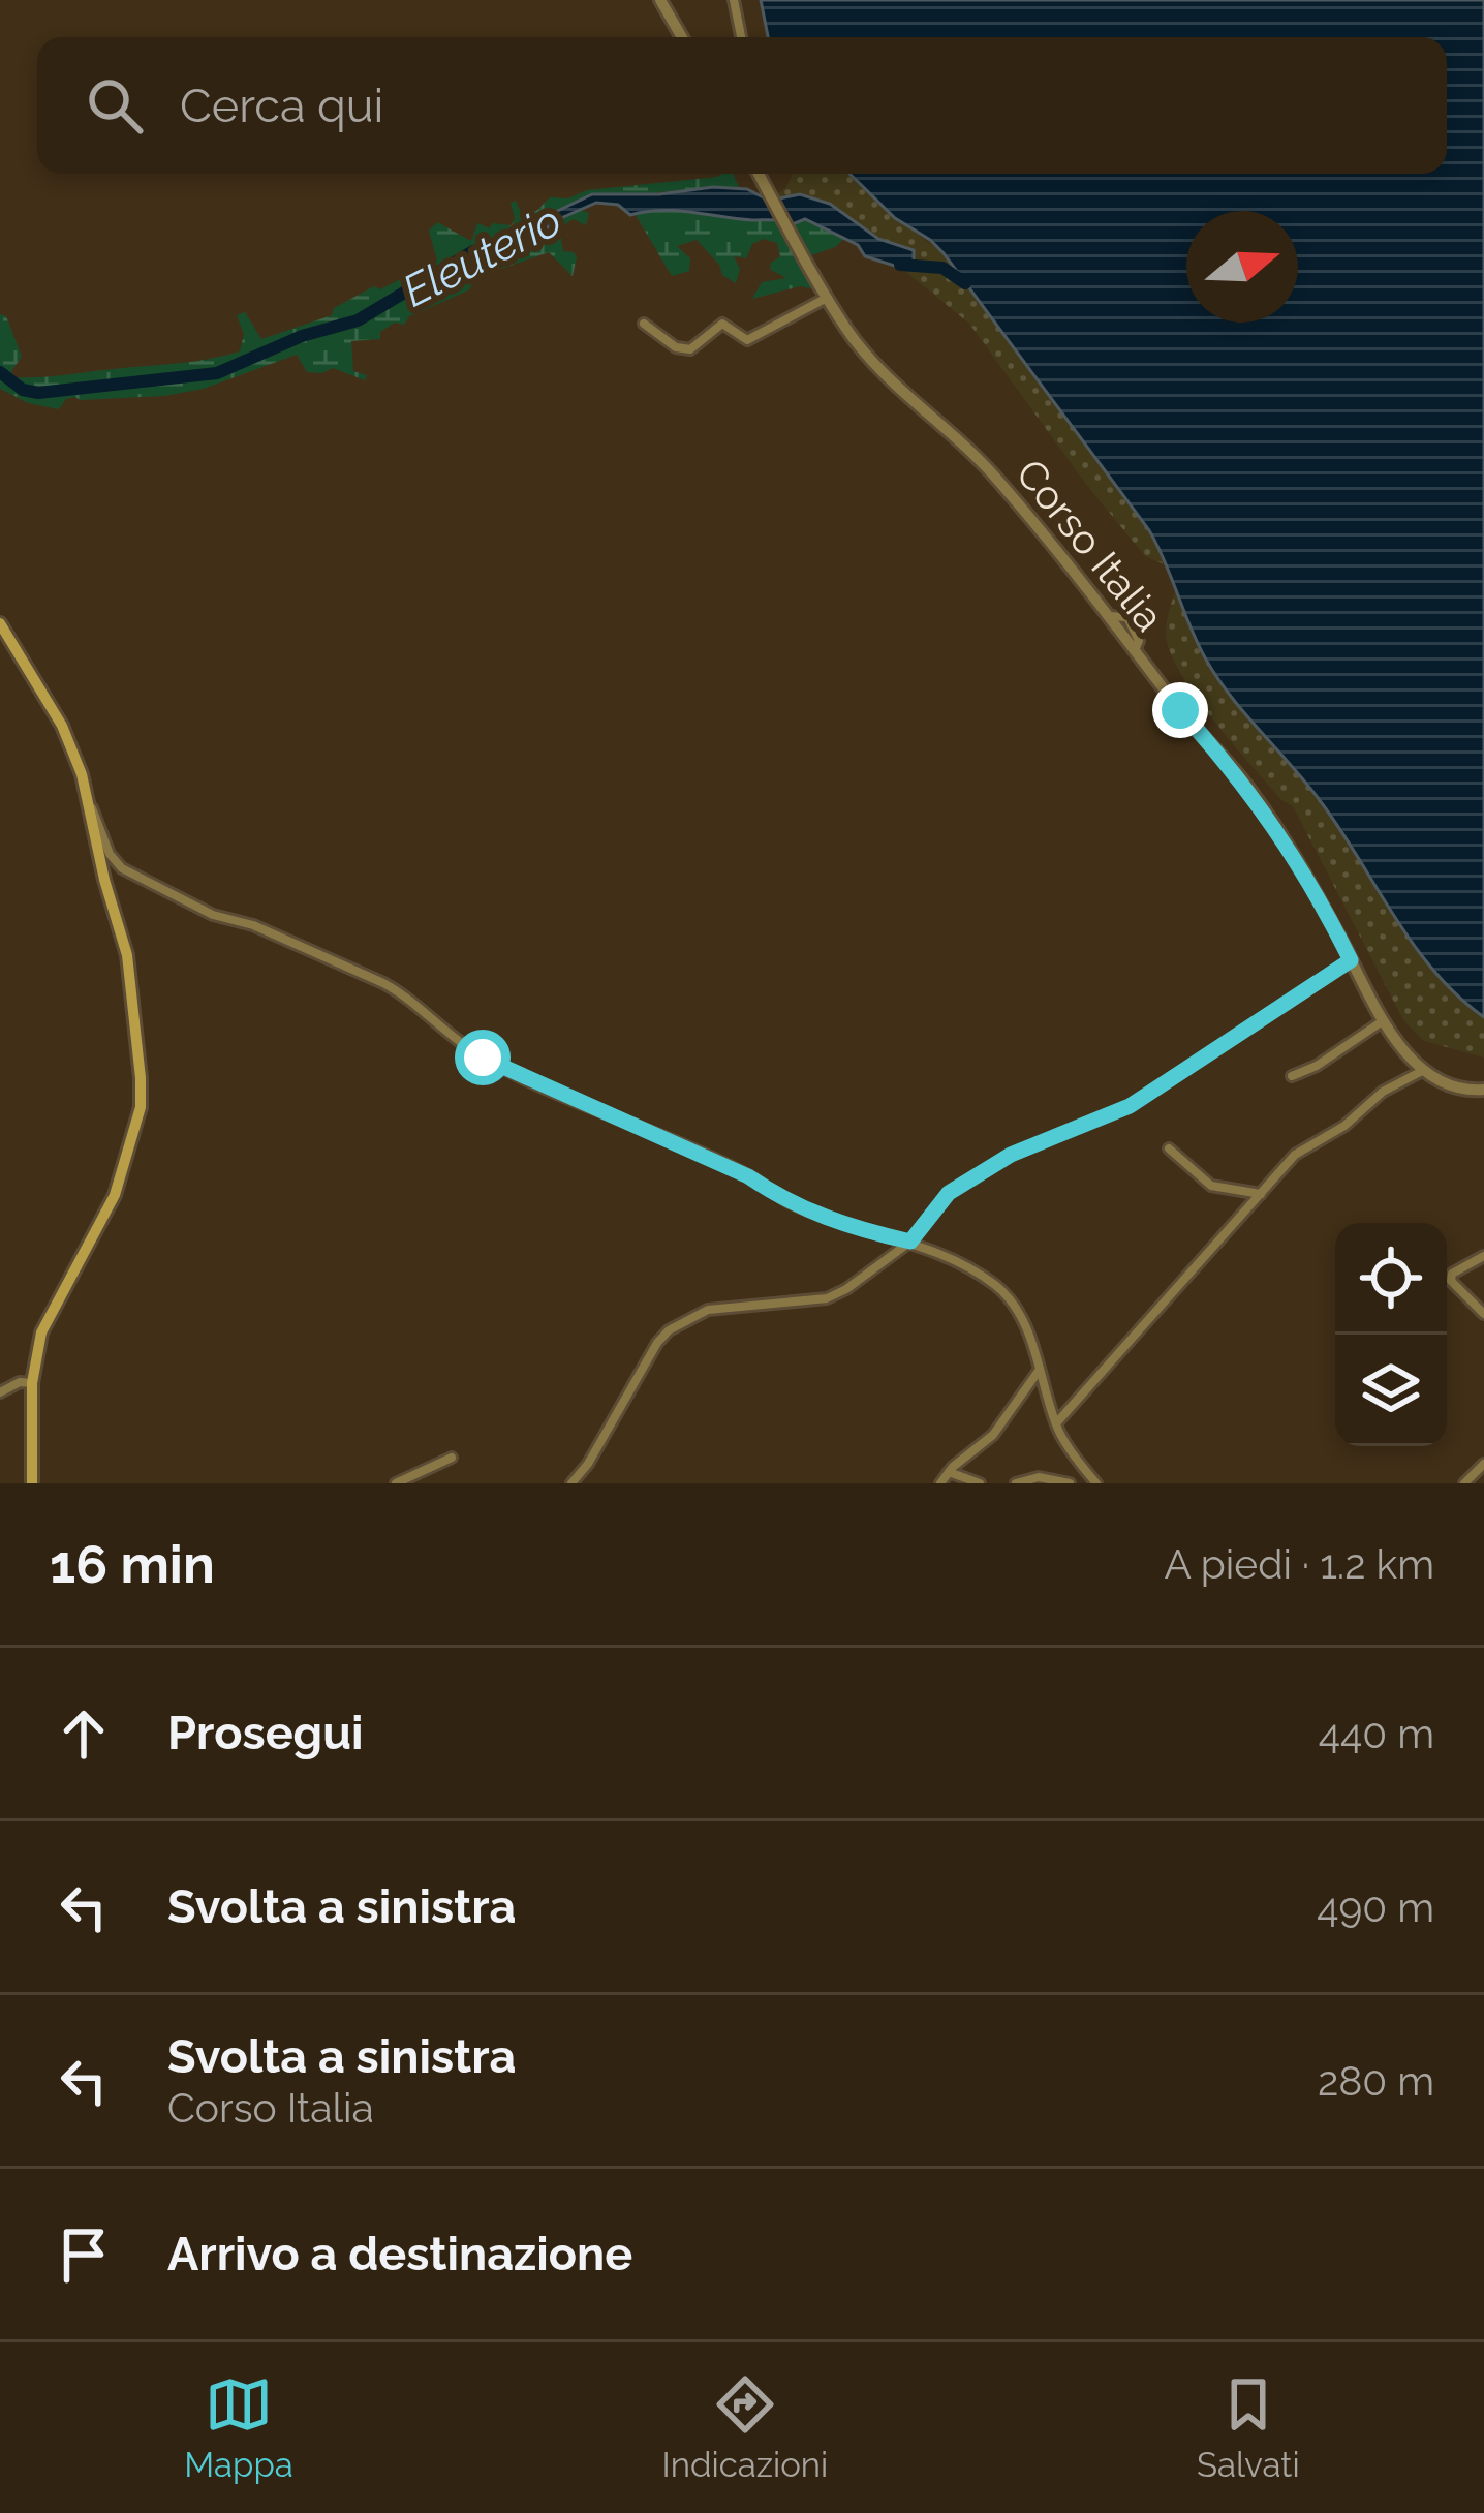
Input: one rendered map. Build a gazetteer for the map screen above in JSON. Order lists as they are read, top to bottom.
{
  "streets": {
    "street": ["Corso Italia"]
  },
  "water": ["Eleuterio"],
  "north": "right",
  "page": {
    "search": "Cerca qui",
    "heading": ["16 min", "A piedi · 1.2 km"],
    "list": [
      ["Prosegui", "440 m"],
      ["Svolta a sinistra", "490 m"],
      ["Svolta a sinistra", "Corso Italia", "280 m"],
      "Arrivo a destinazione"
    ],
    "nav": ["Mappa", "Indicazioni", "Salvati"]
  }
}
